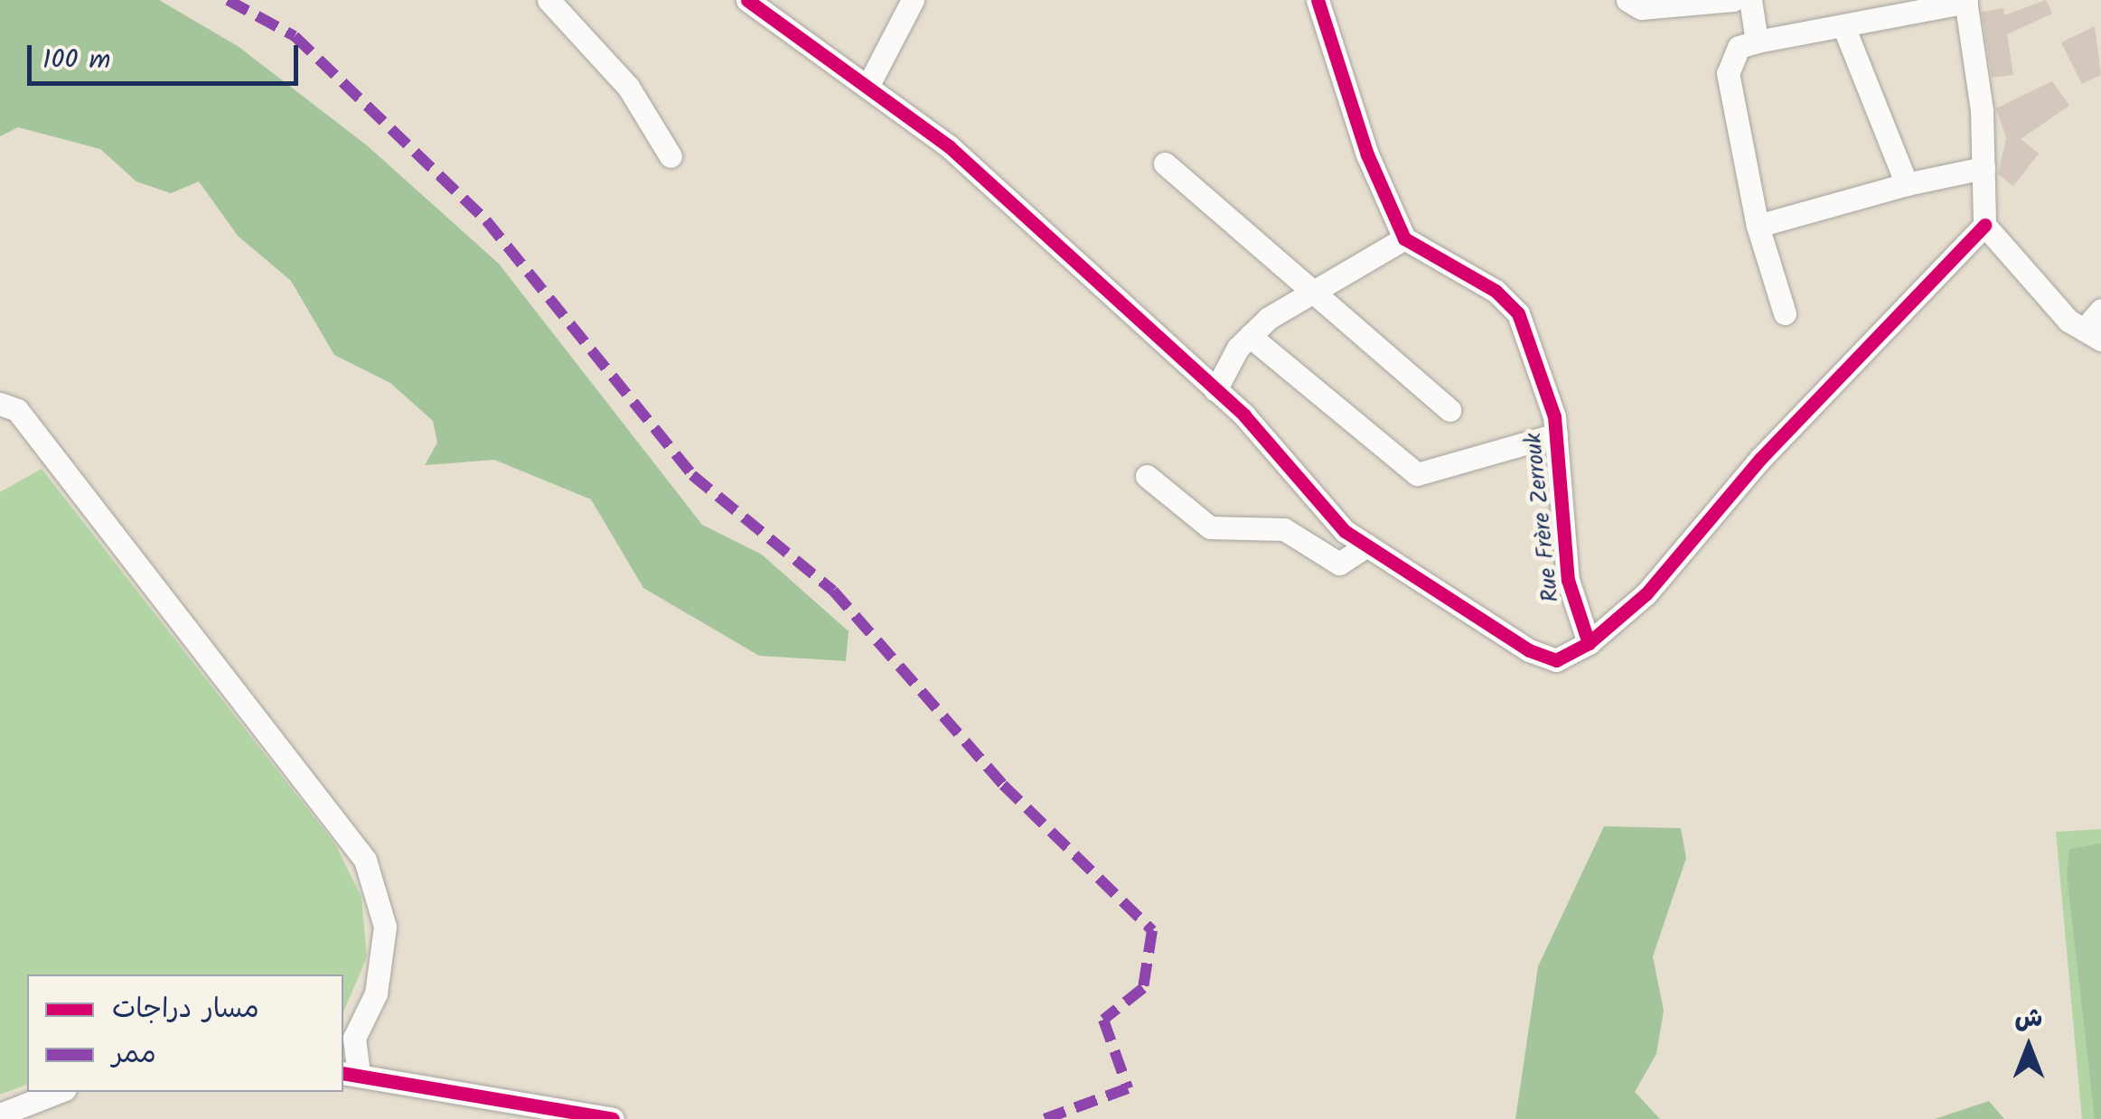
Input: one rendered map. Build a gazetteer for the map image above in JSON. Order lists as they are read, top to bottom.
{
  "streets": {
    "street": ["Rue Frère Zerrouk"]
  },
  "legend": ["مسار دراجات", "ممر"],
  "scale_bar": "100 m",
  "north": "top"
}
